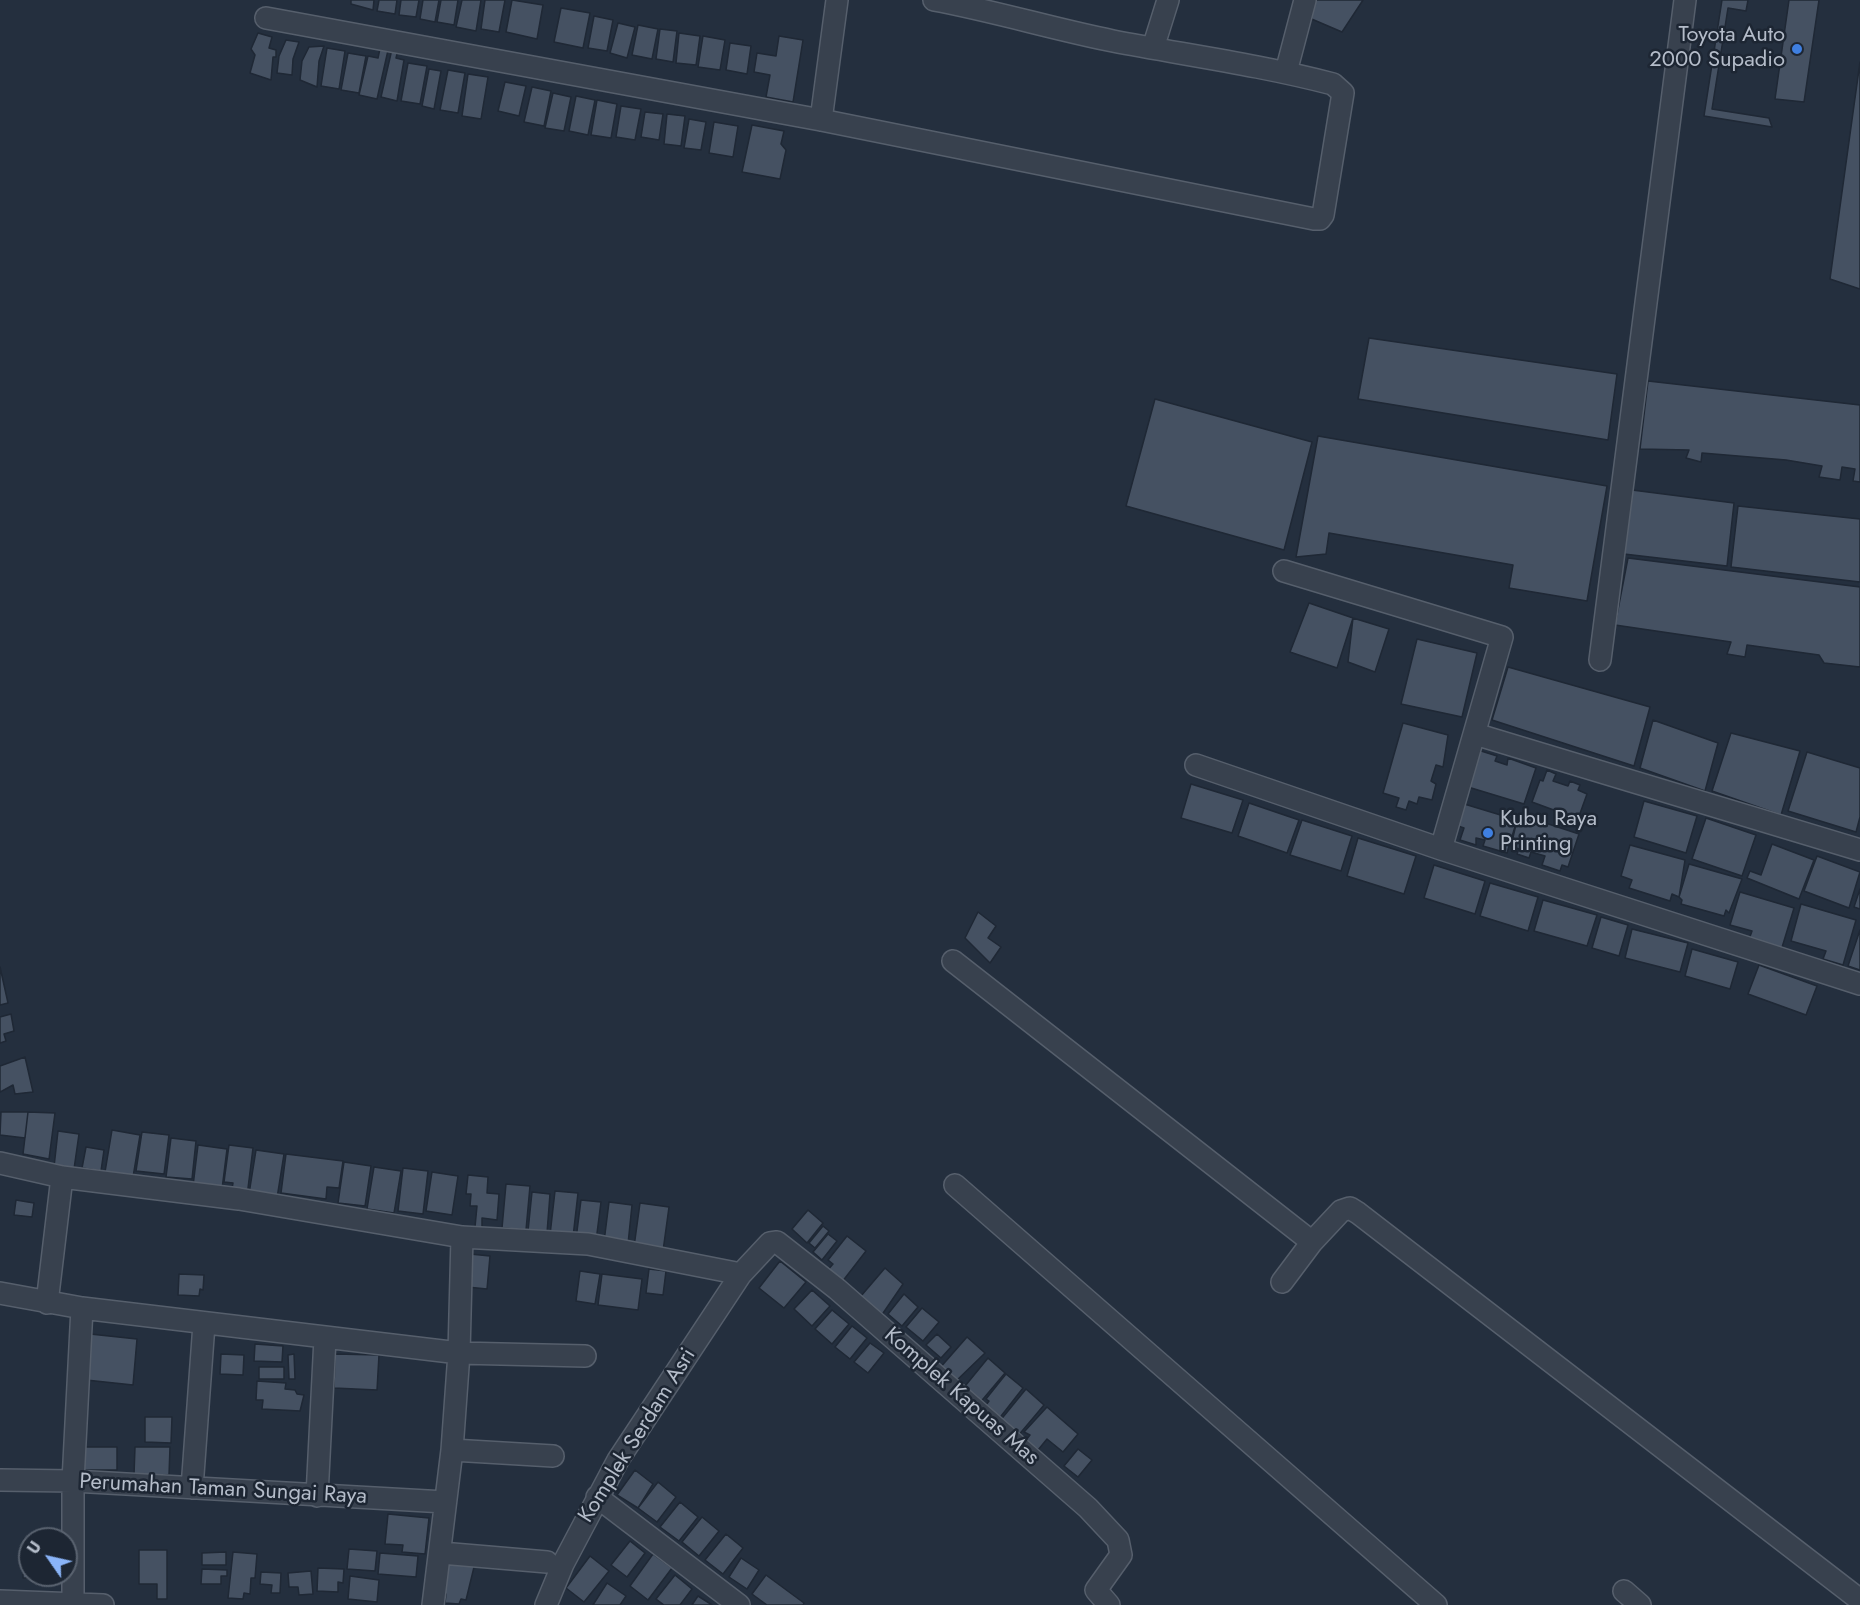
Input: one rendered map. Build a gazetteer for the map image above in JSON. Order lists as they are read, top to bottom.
{
  "streets": {
    "street": ["Komplek Kapuas Mas", "Komplek Serdam Asri", "Perumahan Taman Sungai Raya"]
  },
  "crossings": [
    ["Komplek Kapuas Mas", "Komplek Serdam Asri"]
  ],
  "places": ["Toyota Auto 2000 Supadio", "Kubu Raya Printing"],
  "north": "top left"
}
